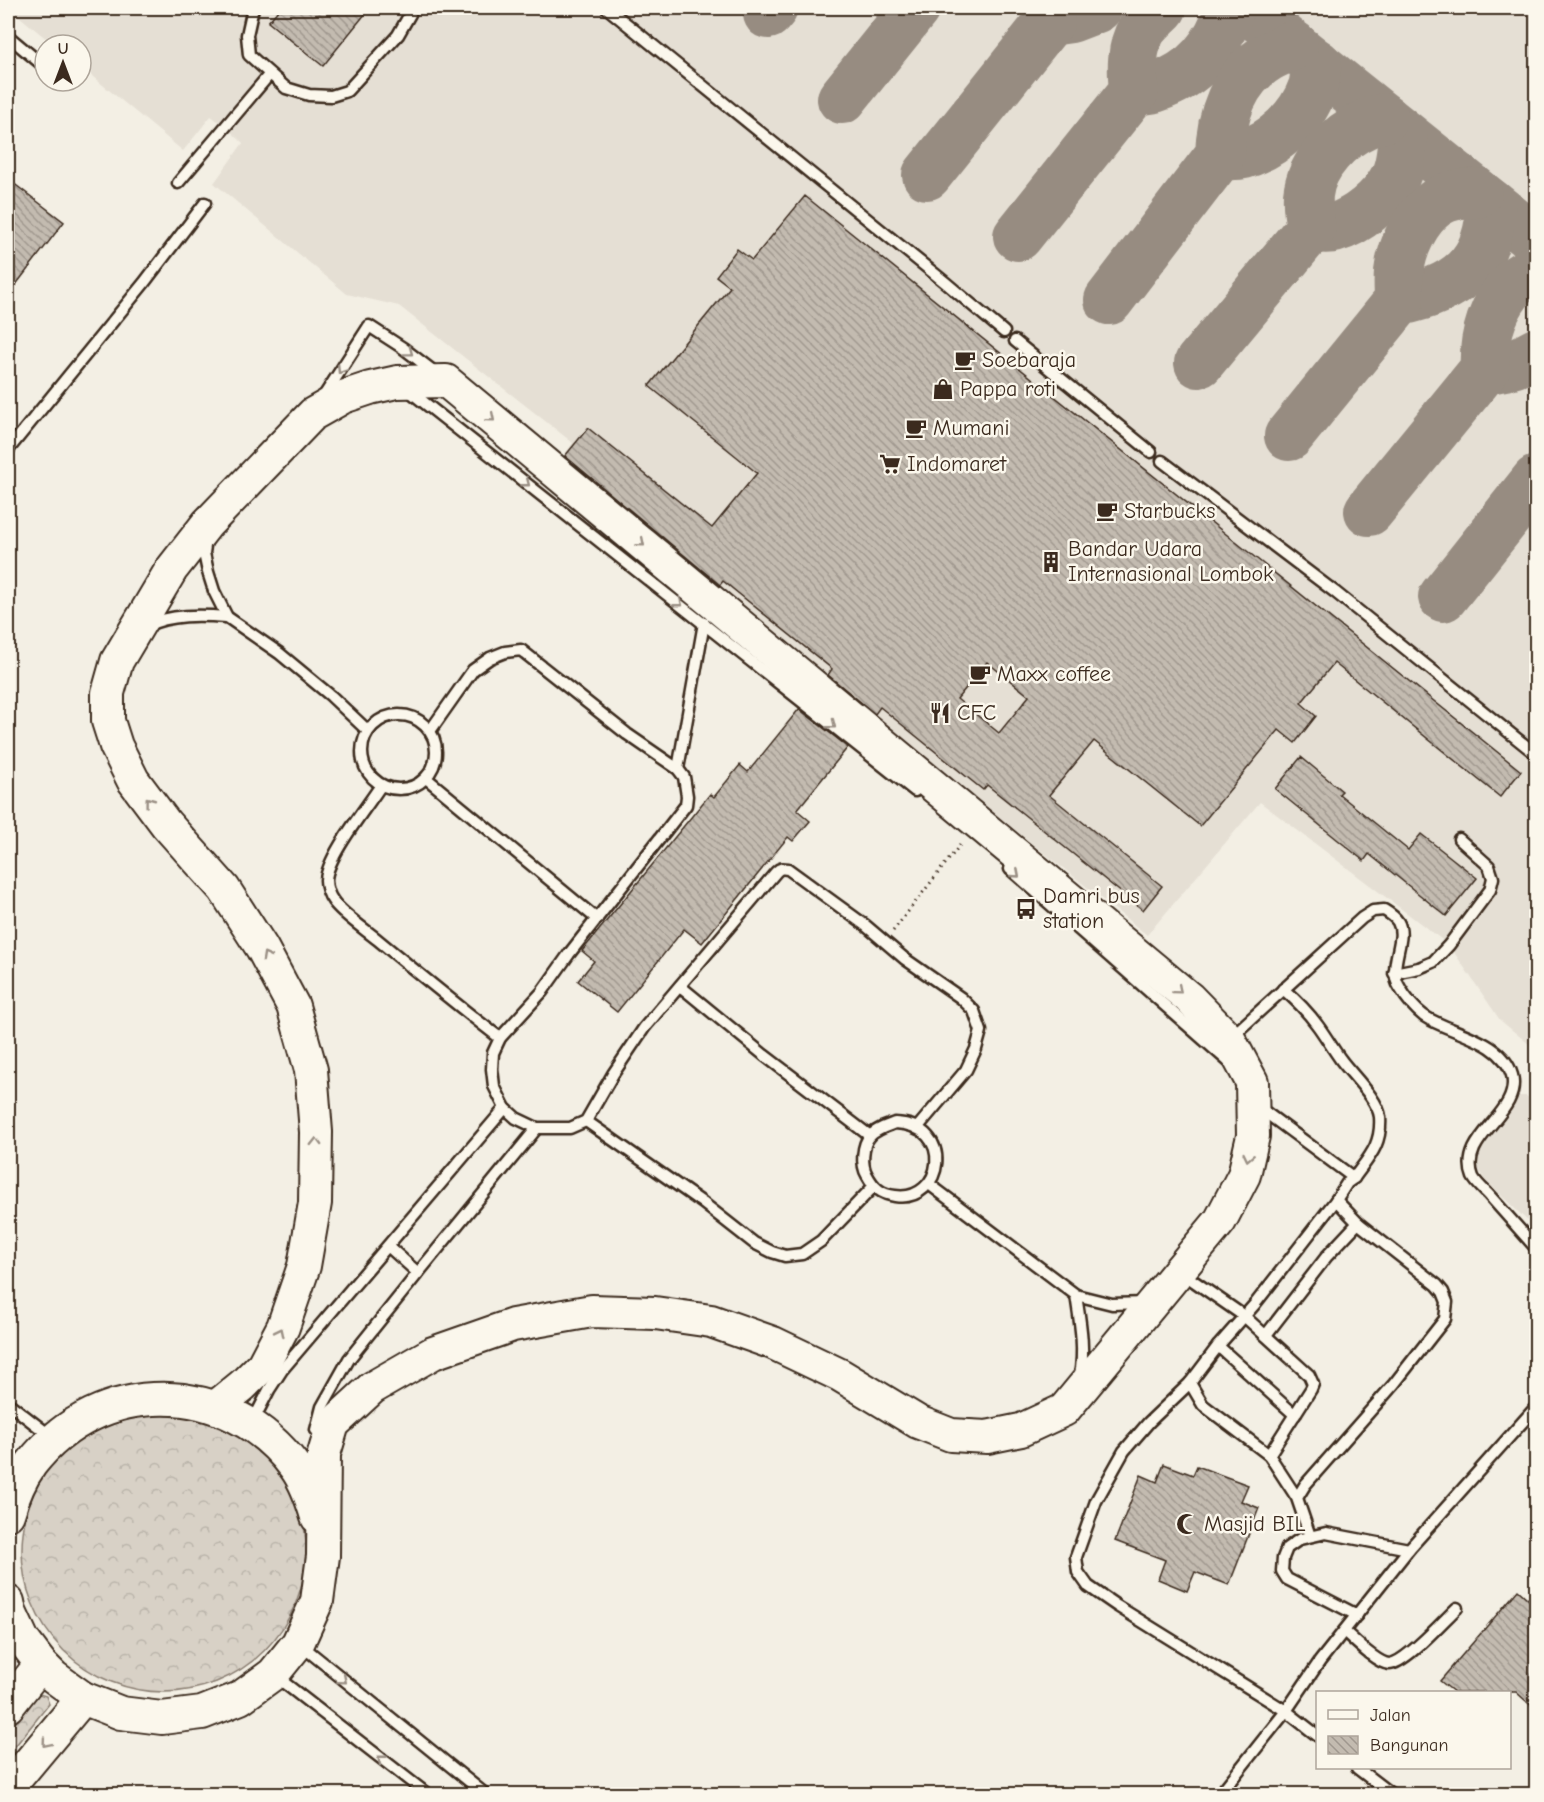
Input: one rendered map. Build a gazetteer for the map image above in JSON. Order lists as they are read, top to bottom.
{
  "places": {
    "cafe": [
      "Soebaraja",
      "Mumani",
      "Starbucks",
      "Maxx coffee"
    ],
    "shop": ["Pappa roti"],
    "supermarket": ["Indomaret"],
    "building": ["Bandar Udara Internasional Lombok"],
    "restaurant": ["CFC"],
    "bus stop": ["Damri bus station"],
    "mosque": ["Masjid BIL"]
  },
  "legend": ["Jalan", "Bangunan"],
  "north": "top"
}
